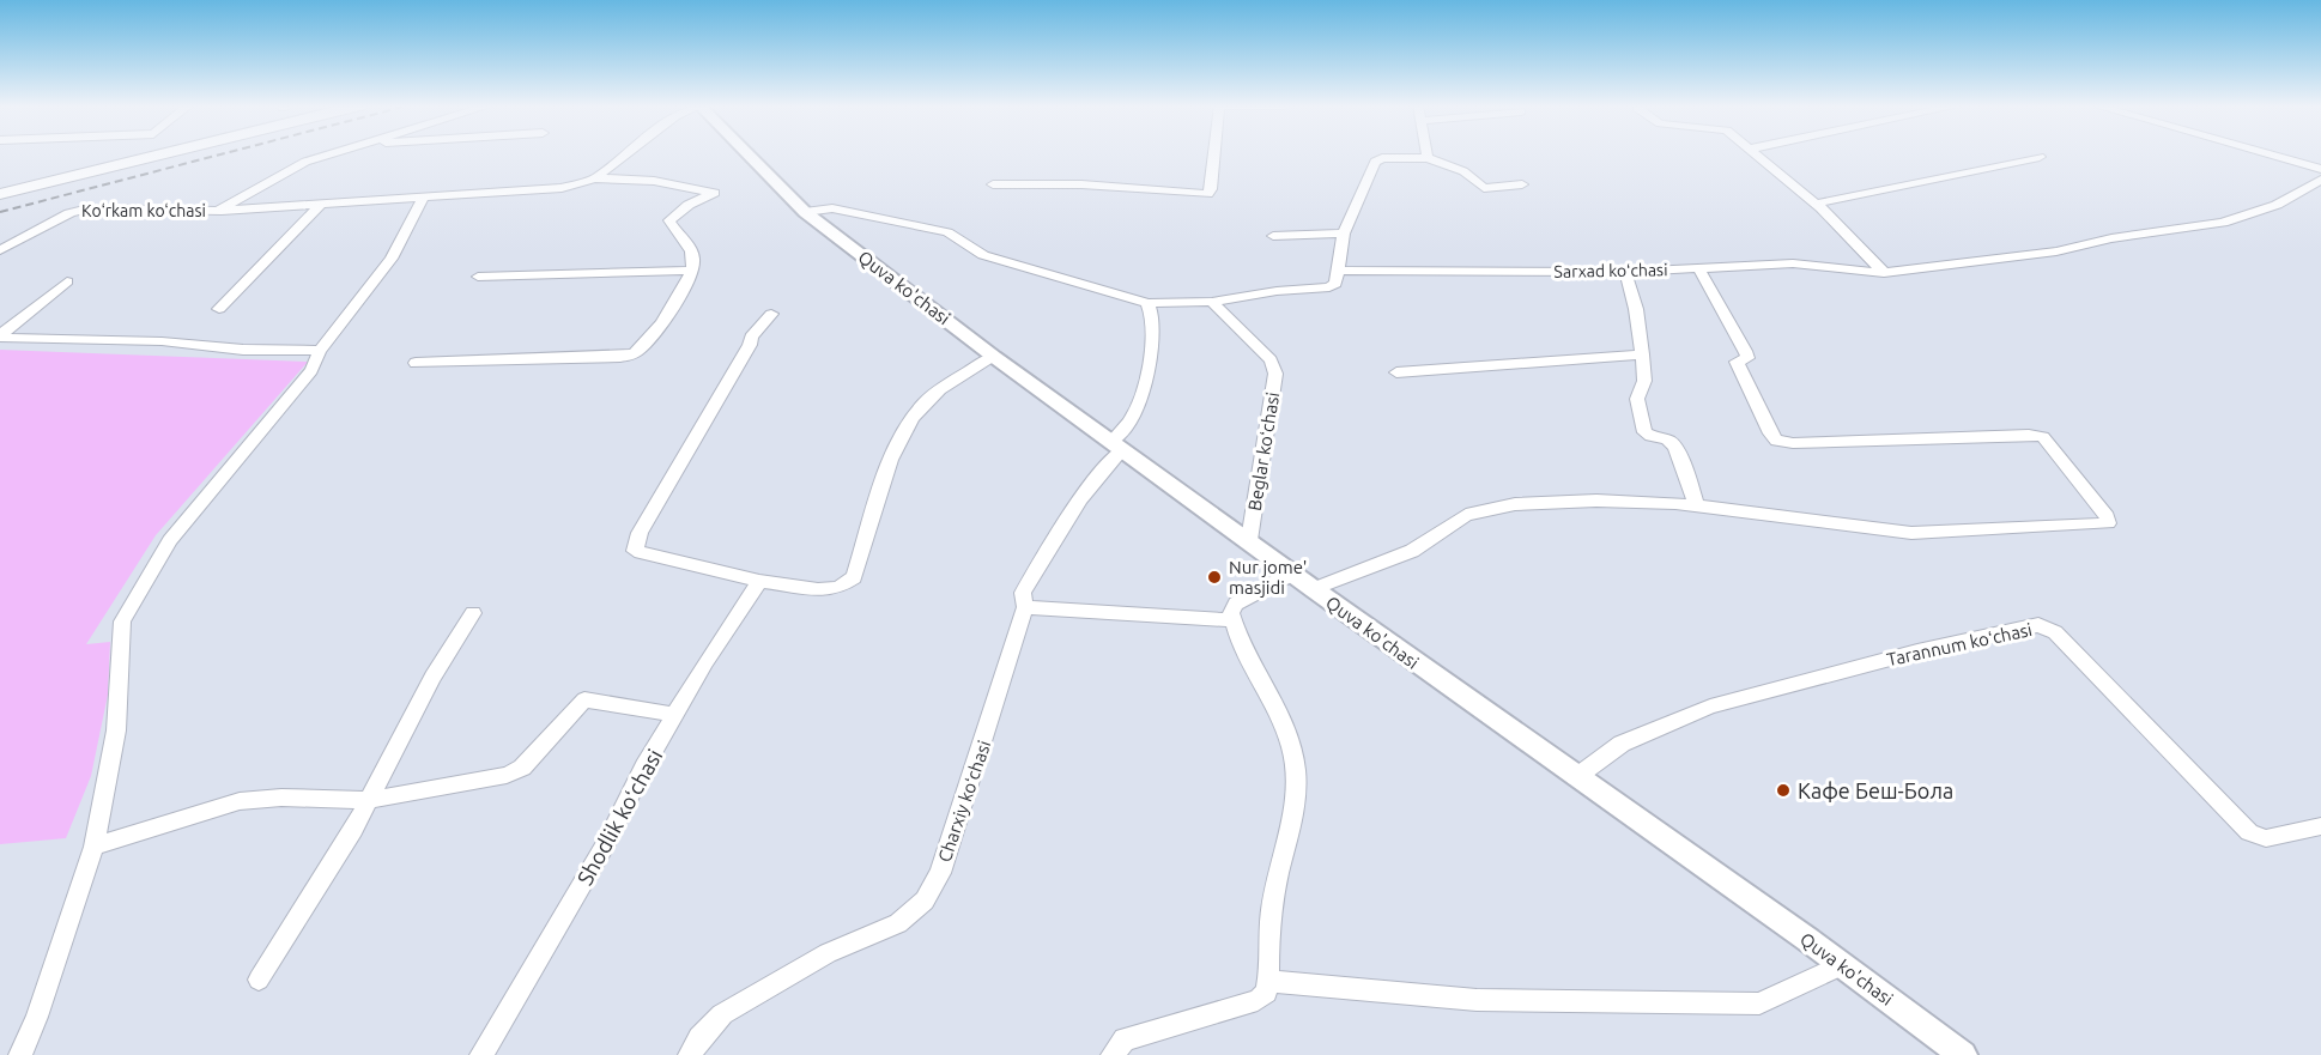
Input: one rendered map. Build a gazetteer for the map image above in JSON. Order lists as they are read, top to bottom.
{
  "streets": {
    "main road": ["Quva ko'chasi"],
    "street": [
      "Koʻrkam koʻchasi",
      "Sarxad koʻchasi",
      "Beglar koʻchasi",
      "Tarannum koʻchasi",
      "Charxiy koʻchasi",
      "Shodlik koʻchasi"
    ]
  },
  "crossings": [
    ["Quva ko'chasi", "Beglar koʻchasi"],
    ["Quva ko'chasi", "Tarannum koʻchasi"],
    ["Quva ko'chasi", "Charxiy koʻchasi"]
  ],
  "places": ["Nur jome' masjidi", "Кафе Беш-Бола"]
}
